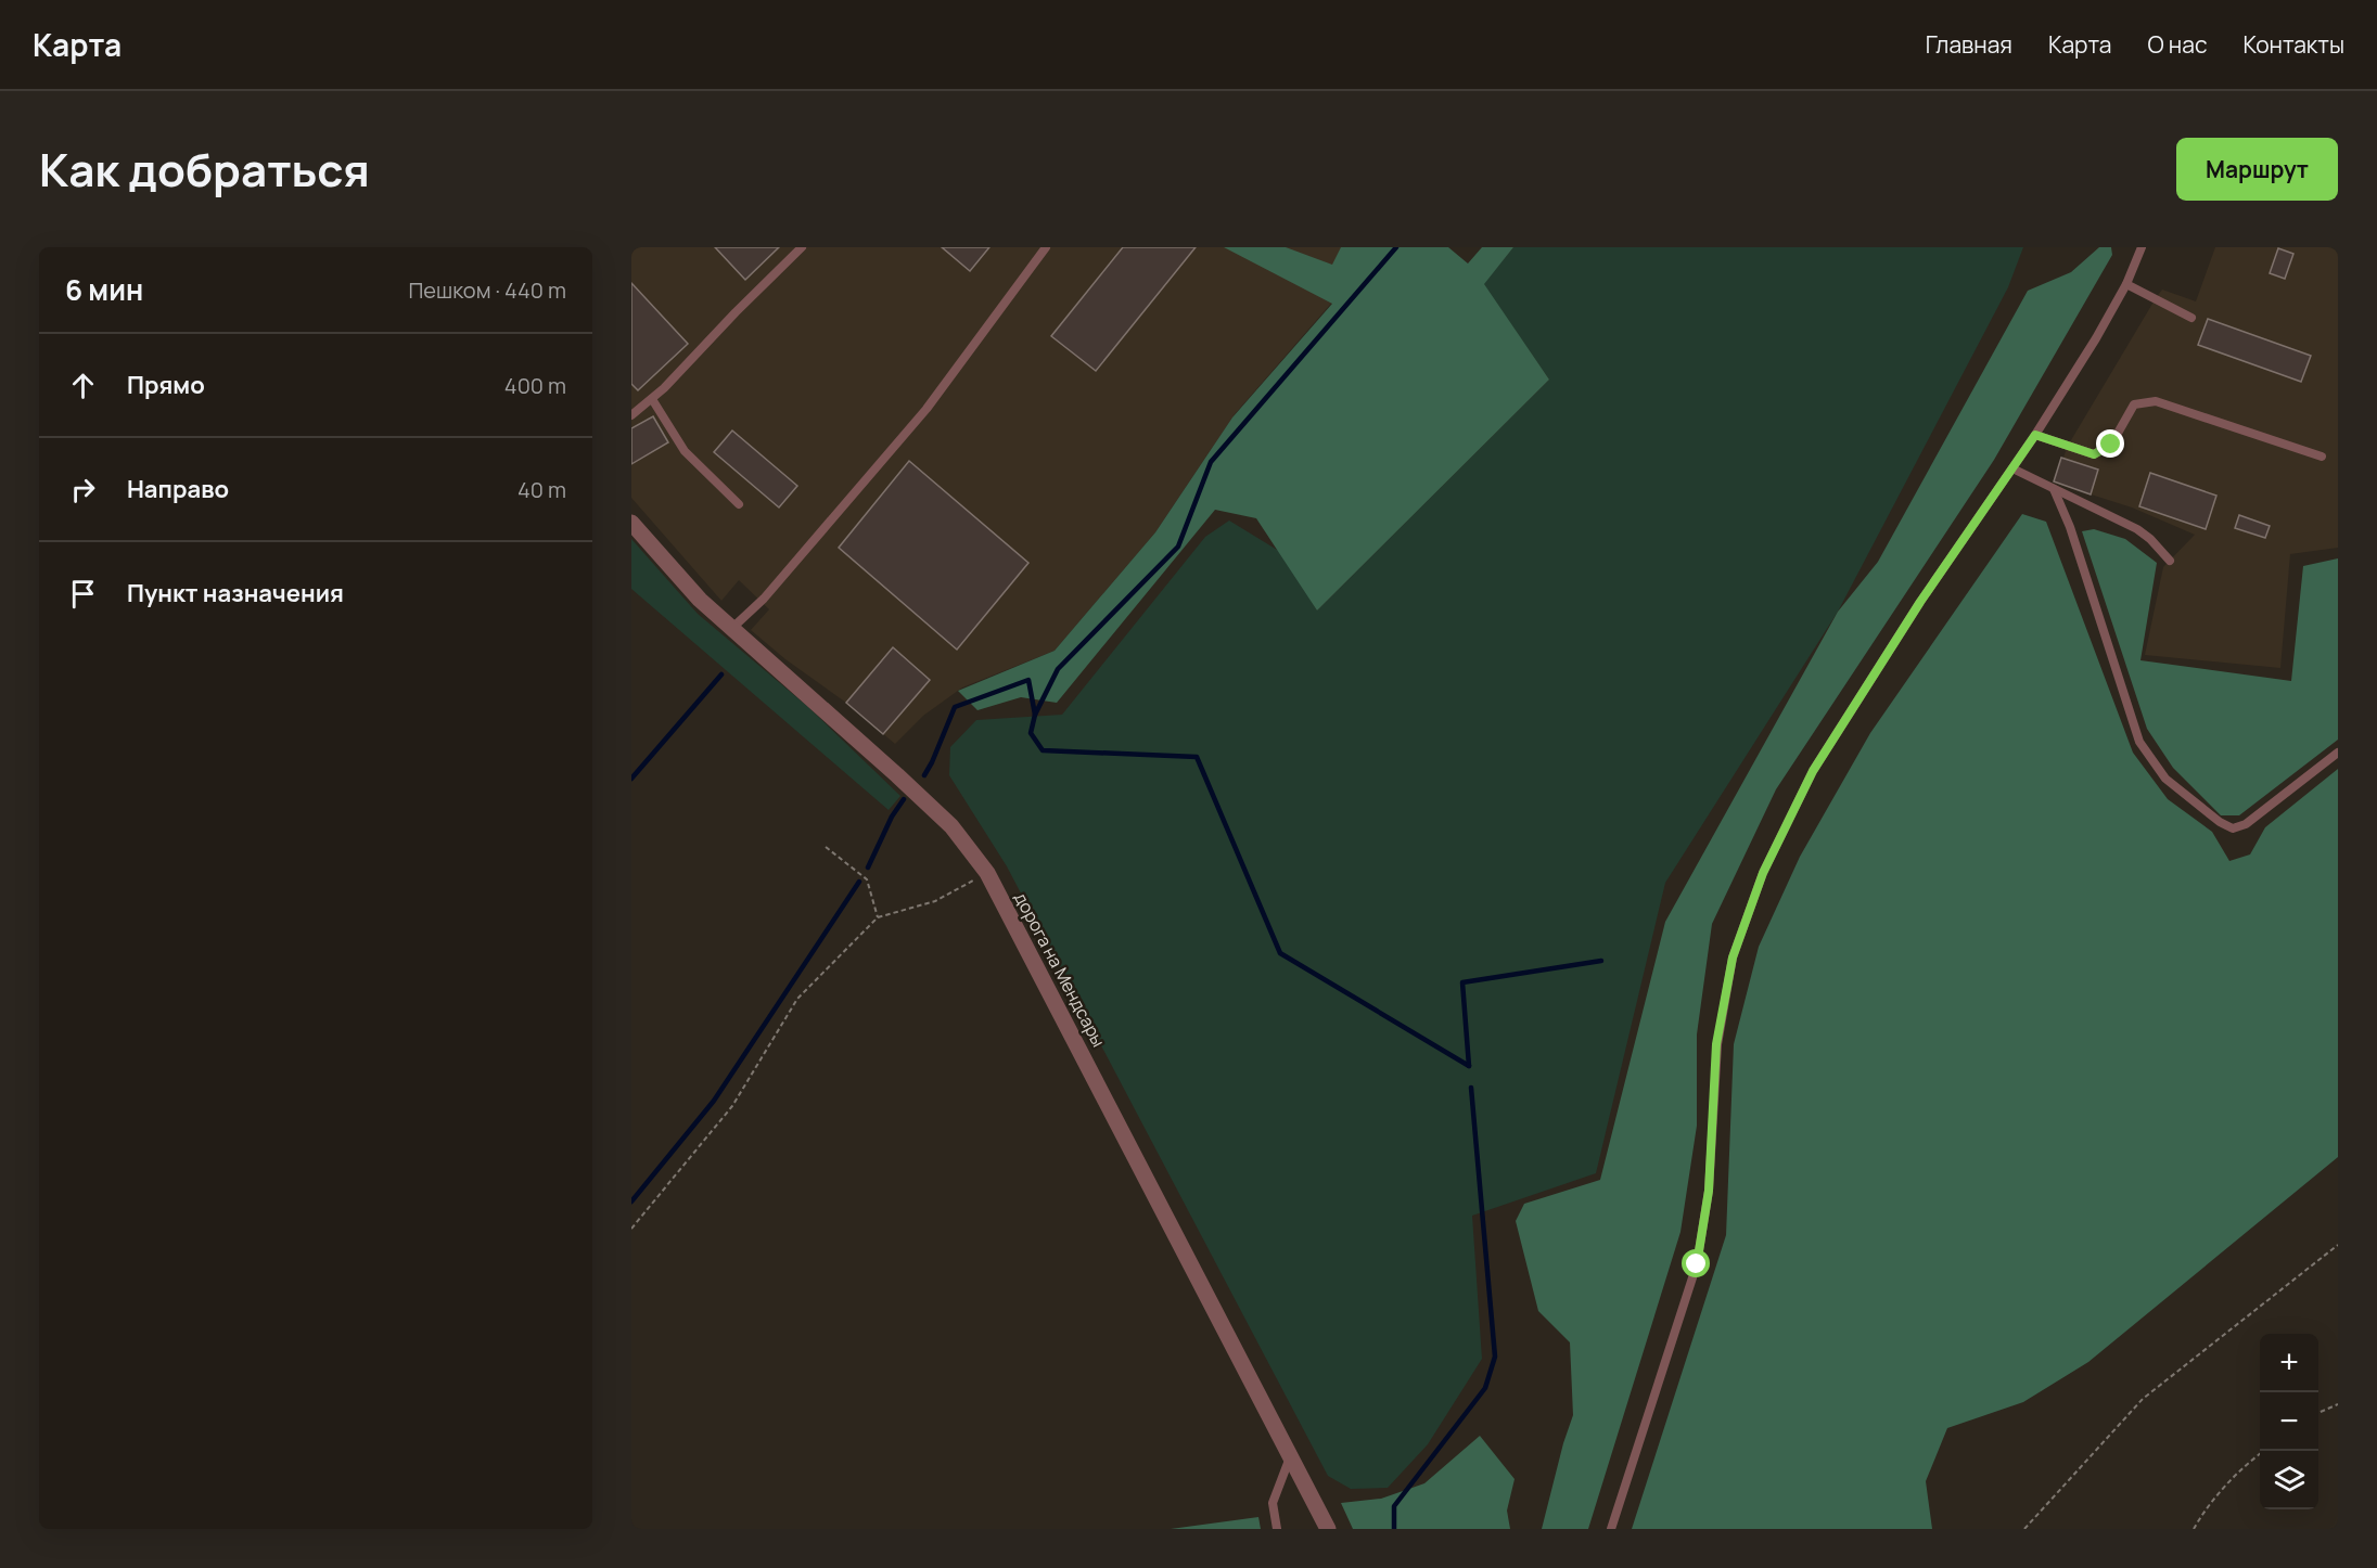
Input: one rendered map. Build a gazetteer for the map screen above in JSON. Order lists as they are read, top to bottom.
{
  "streets": {
    "street": ["дорога на Мендсары"]
  },
  "page": {
    "header": "Карта",
    "nav": [
      "Главная",
      "Карта",
      "О нас",
      "Контакты"
    ],
    "title": "Как добраться",
    "buttons": "Маршрут",
    "heading": ["6 мин", "Пешком · 440 m"],
    "list": [
      ["Прямо", "400 m"],
      ["Направо", "40 m"],
      "Пункт назначения"
    ],
    "map_buttons": ["+", "−"]
  }
}
